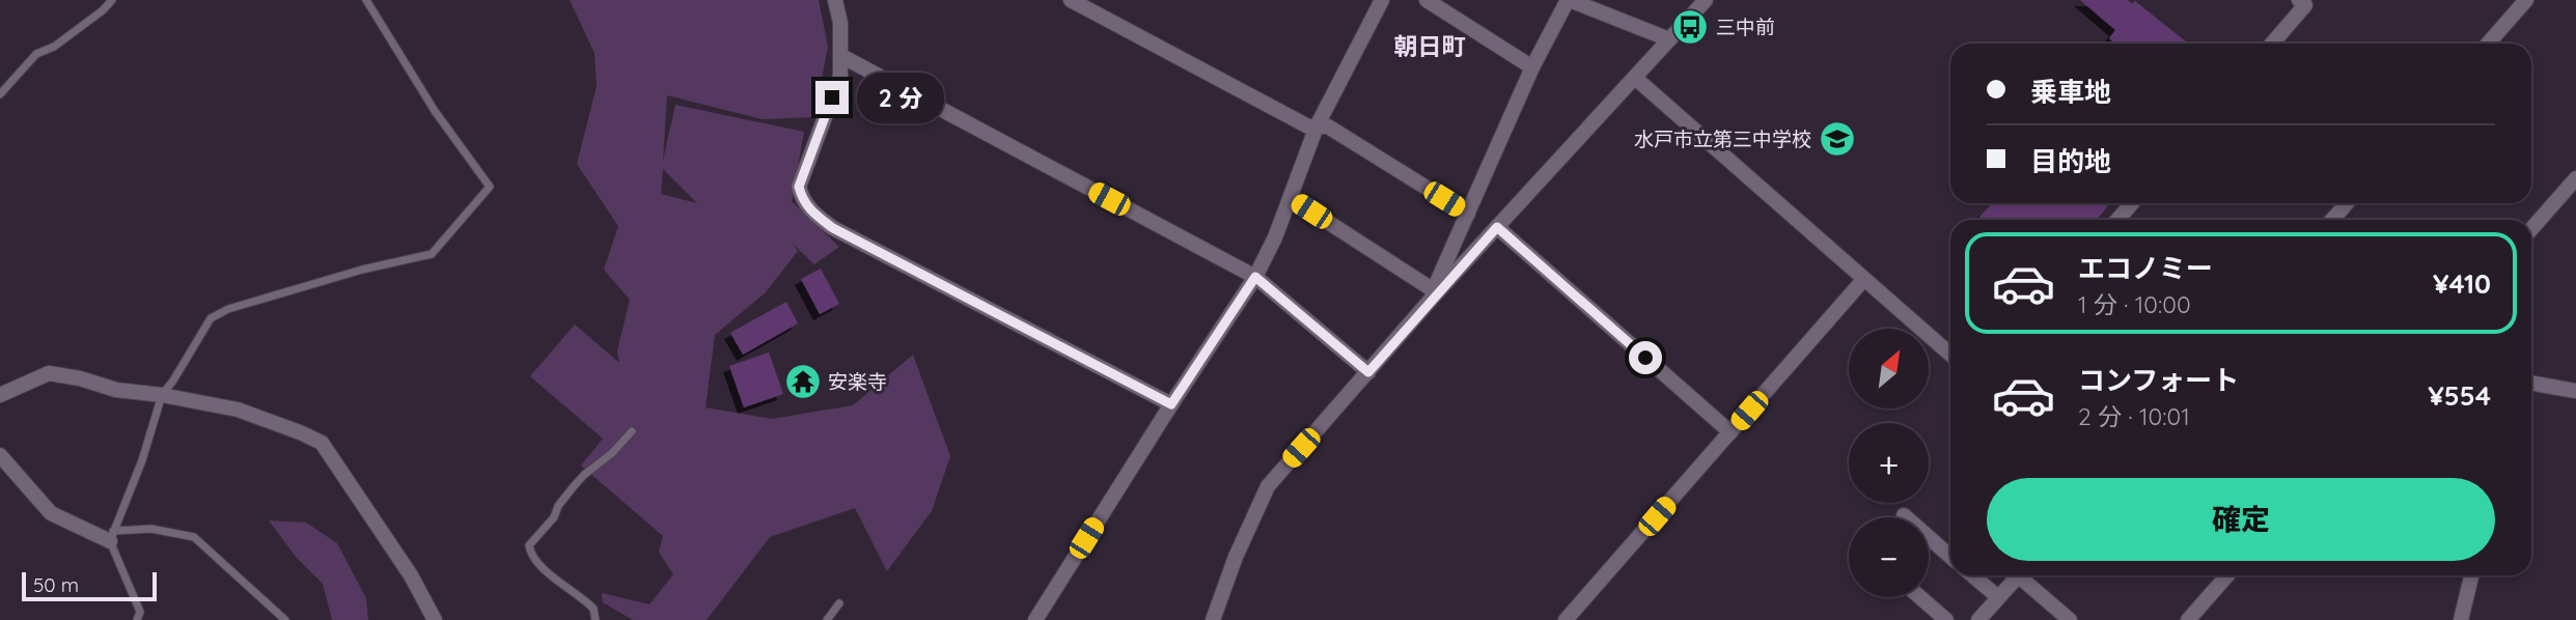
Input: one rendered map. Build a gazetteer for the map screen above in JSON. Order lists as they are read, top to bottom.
{
  "districts": ["朝日町"],
  "places": {
    "bus stop": ["三中前"],
    "school or university": ["水戸市立第三中学校"],
    "temple": ["安楽寺"]
  },
  "scale_bar": "50 m",
  "north": "top right",
  "page": {
    "banner": ["乗車地", "目的地"],
    "bubble": "2 分",
    "list": [
      {
        "name": "エコノミー",
        "note": "1 分 · 10:00",
        "value": "¥410"
      },
      {
        "name": "コンフォート",
        "note": "2 分 · 10:01",
        "value": "¥554"
      }
    ],
    "map_buttons": ["+", "−"],
    "buttons": "確定",
    "scale": "50 m"
  }
}
